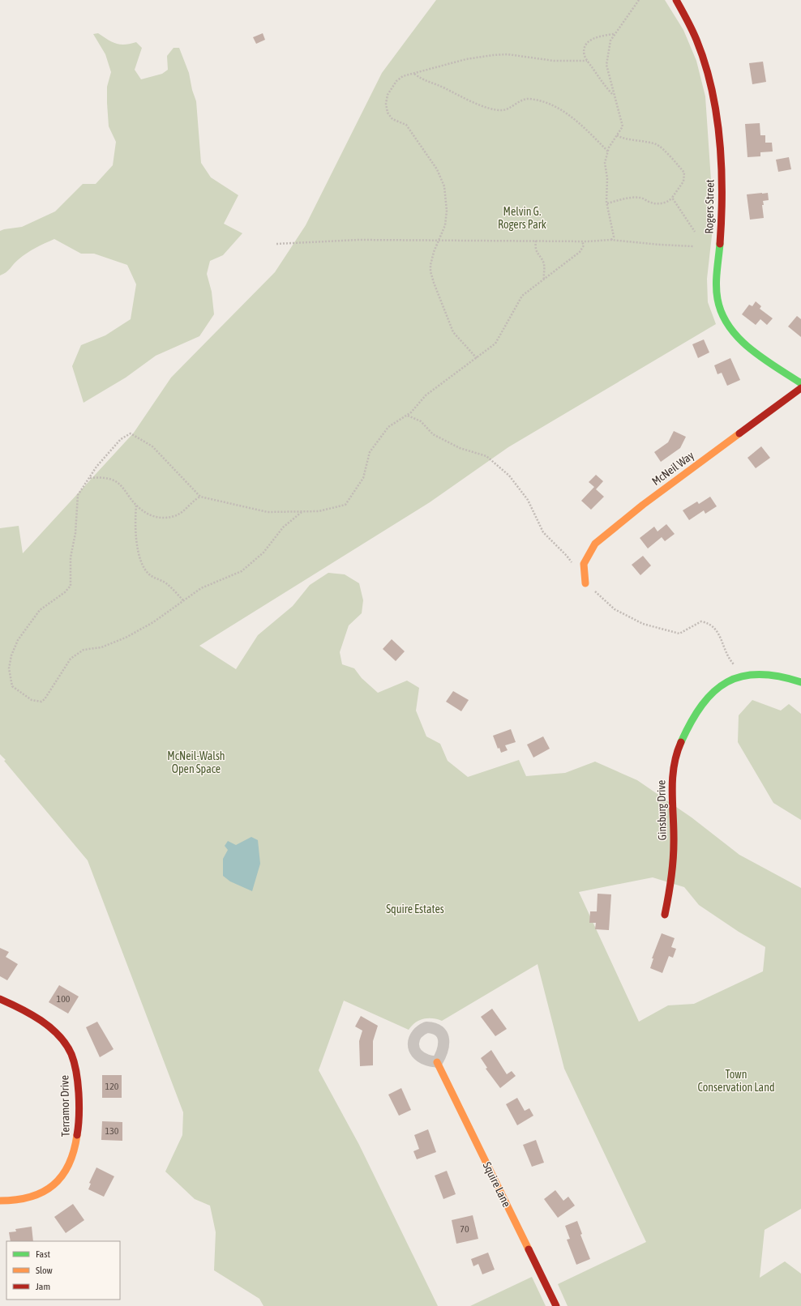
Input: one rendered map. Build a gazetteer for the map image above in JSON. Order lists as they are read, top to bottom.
{
  "streets": {
    "street": [
      "Rogers Street",
      "McNeil Way",
      "Ginsburg Drive",
      "Terramor Drive",
      "Squire Lane"
    ]
  },
  "parks": [
    "Melvin G. Rogers Park",
    "McNeil-Walsh Open Space",
    "Squire Estates",
    "Town Conservation Land"
  ],
  "house_numbers": [
    "100",
    "120",
    "130",
    "70"
  ],
  "legend": ["Fast", "Slow", "Jam"]
}
